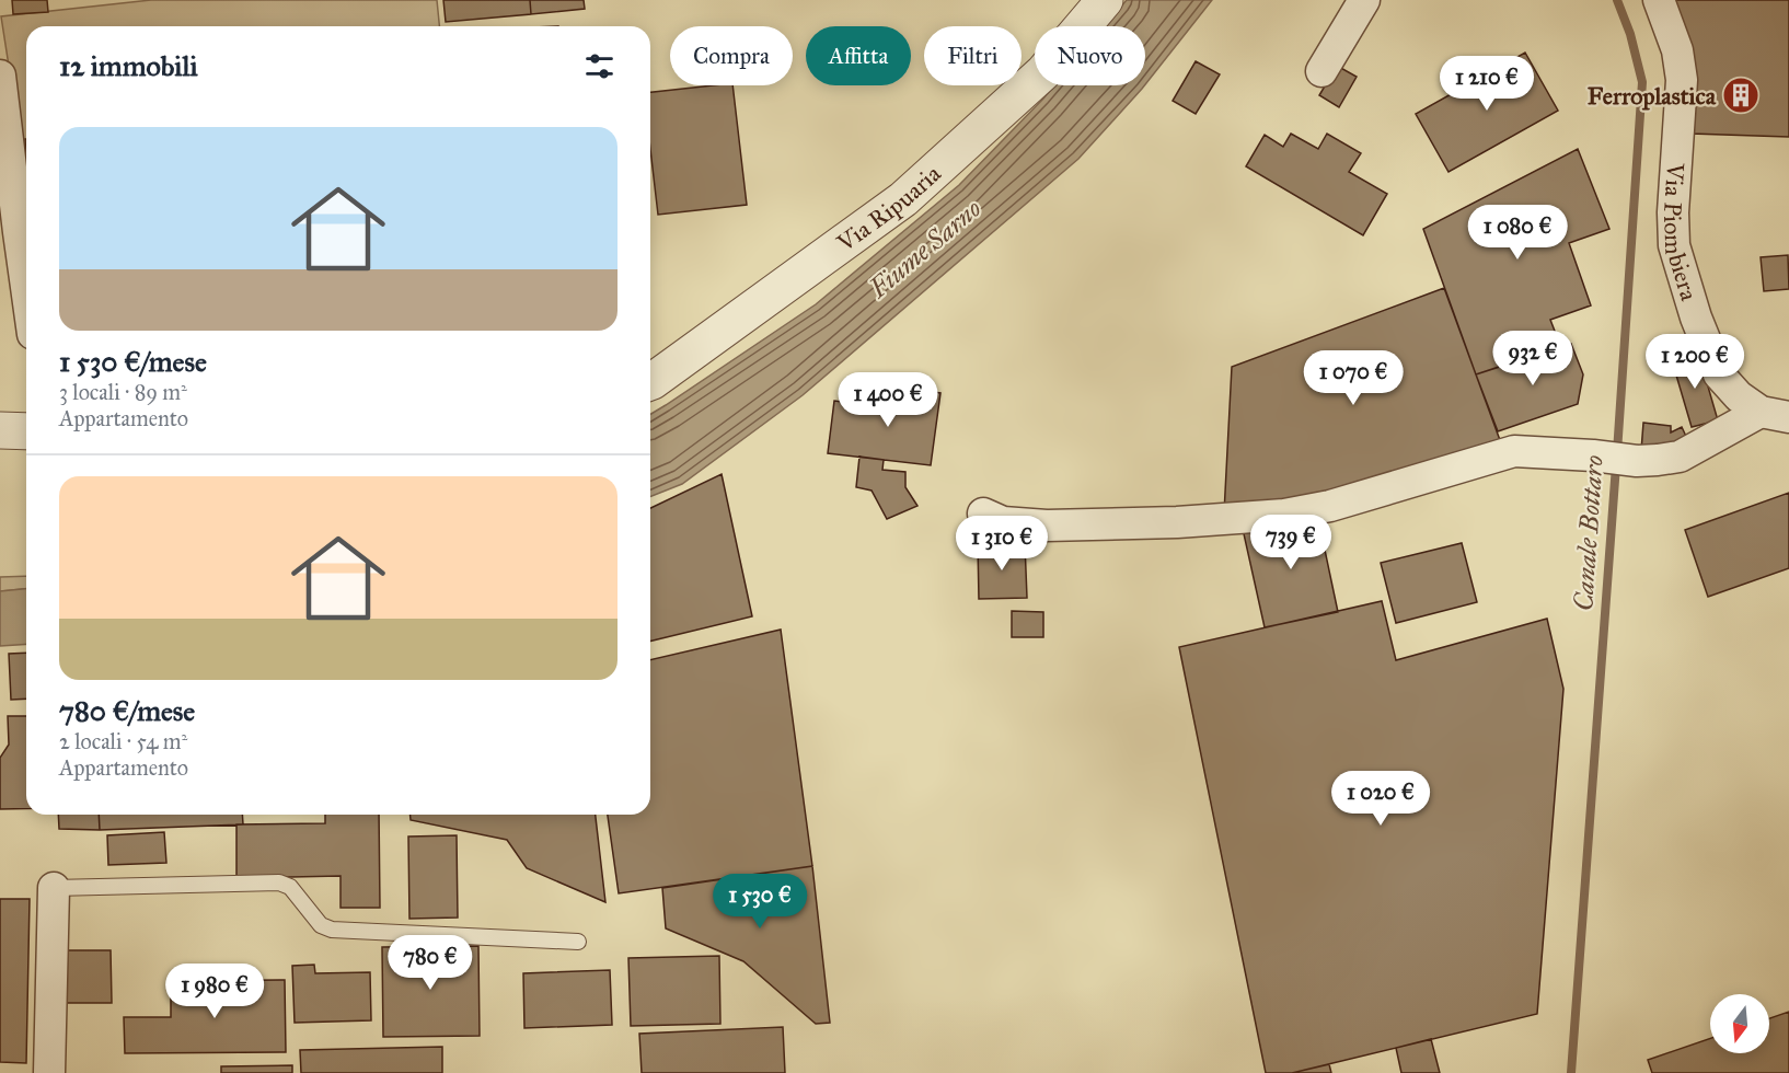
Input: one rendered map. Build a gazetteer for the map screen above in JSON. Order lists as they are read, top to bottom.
{
  "streets": {
    "street": ["Via Ripuaria", "Via Piombiera"]
  },
  "water": ["Fiume Sarno", "Canale Bottaro"],
  "places": {
    "building": ["Ferroplastica"]
  },
  "north": "bottom",
  "page": {
    "chip": [
      "Compra",
      "Affitta",
      "Filtri",
      "Nuovo"
    ],
    "heading": "12 immobili",
    "price": [
      "1 210 €",
      "1 080 €",
      "932 €",
      "1 200 €",
      "1 070 €",
      "1 400 €",
      "739 €",
      "1 310 €",
      "1 020 €",
      "1 530 €",
      "780 €",
      "1 980 €"
    ],
    "list": [
      {
        "name": "1 530 €/mese",
        "note": "3 locali · 89 m² · Appartamento"
      },
      {
        "name": "780 €/mese",
        "note": "2 locali · 54 m² · Appartamento"
      }
    ]
  }
}
